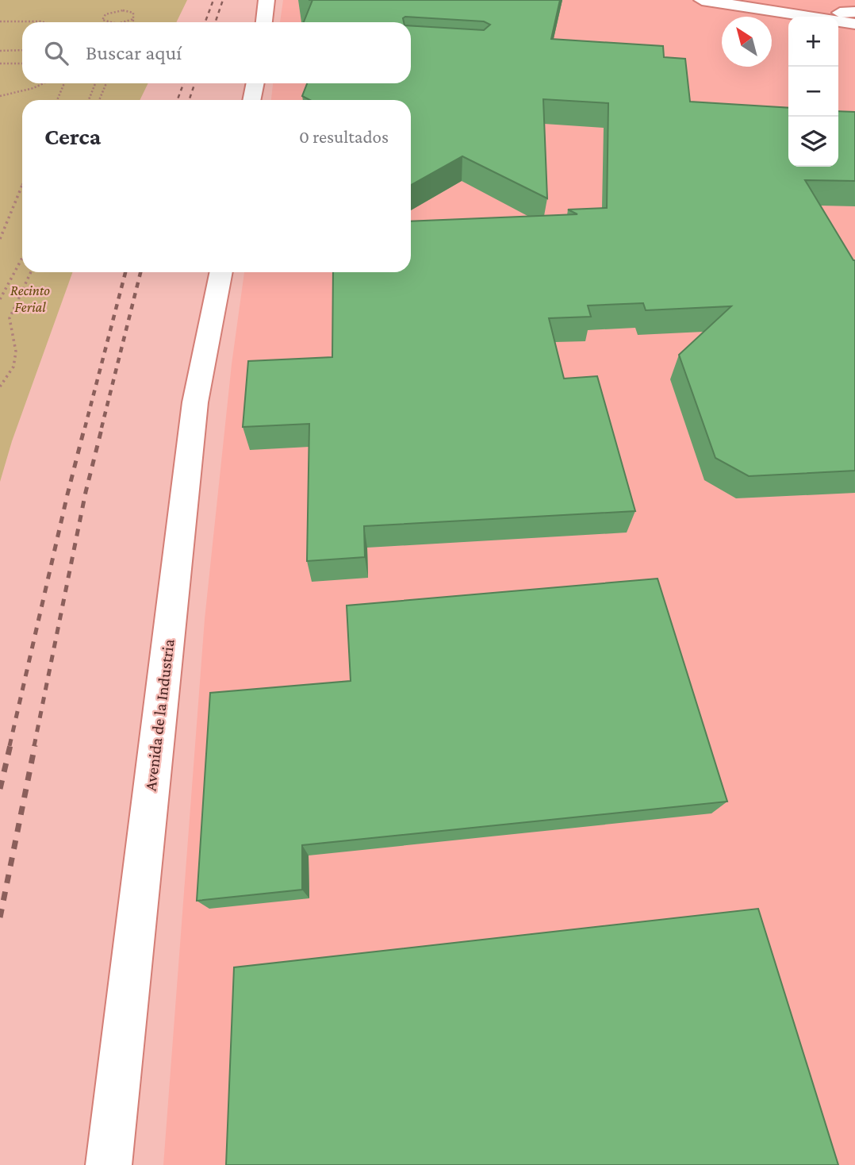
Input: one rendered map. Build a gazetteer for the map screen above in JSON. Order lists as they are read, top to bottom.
{
  "streets": {
    "street": ["Avenida de la Industria"]
  },
  "parks": ["Recinto Ferial"],
  "north": "top left",
  "page": {
    "map_buttons": ["+", "−"],
    "search": "Buscar aquí",
    "heading": ["Cerca", "0 resultados"]
  }
}
